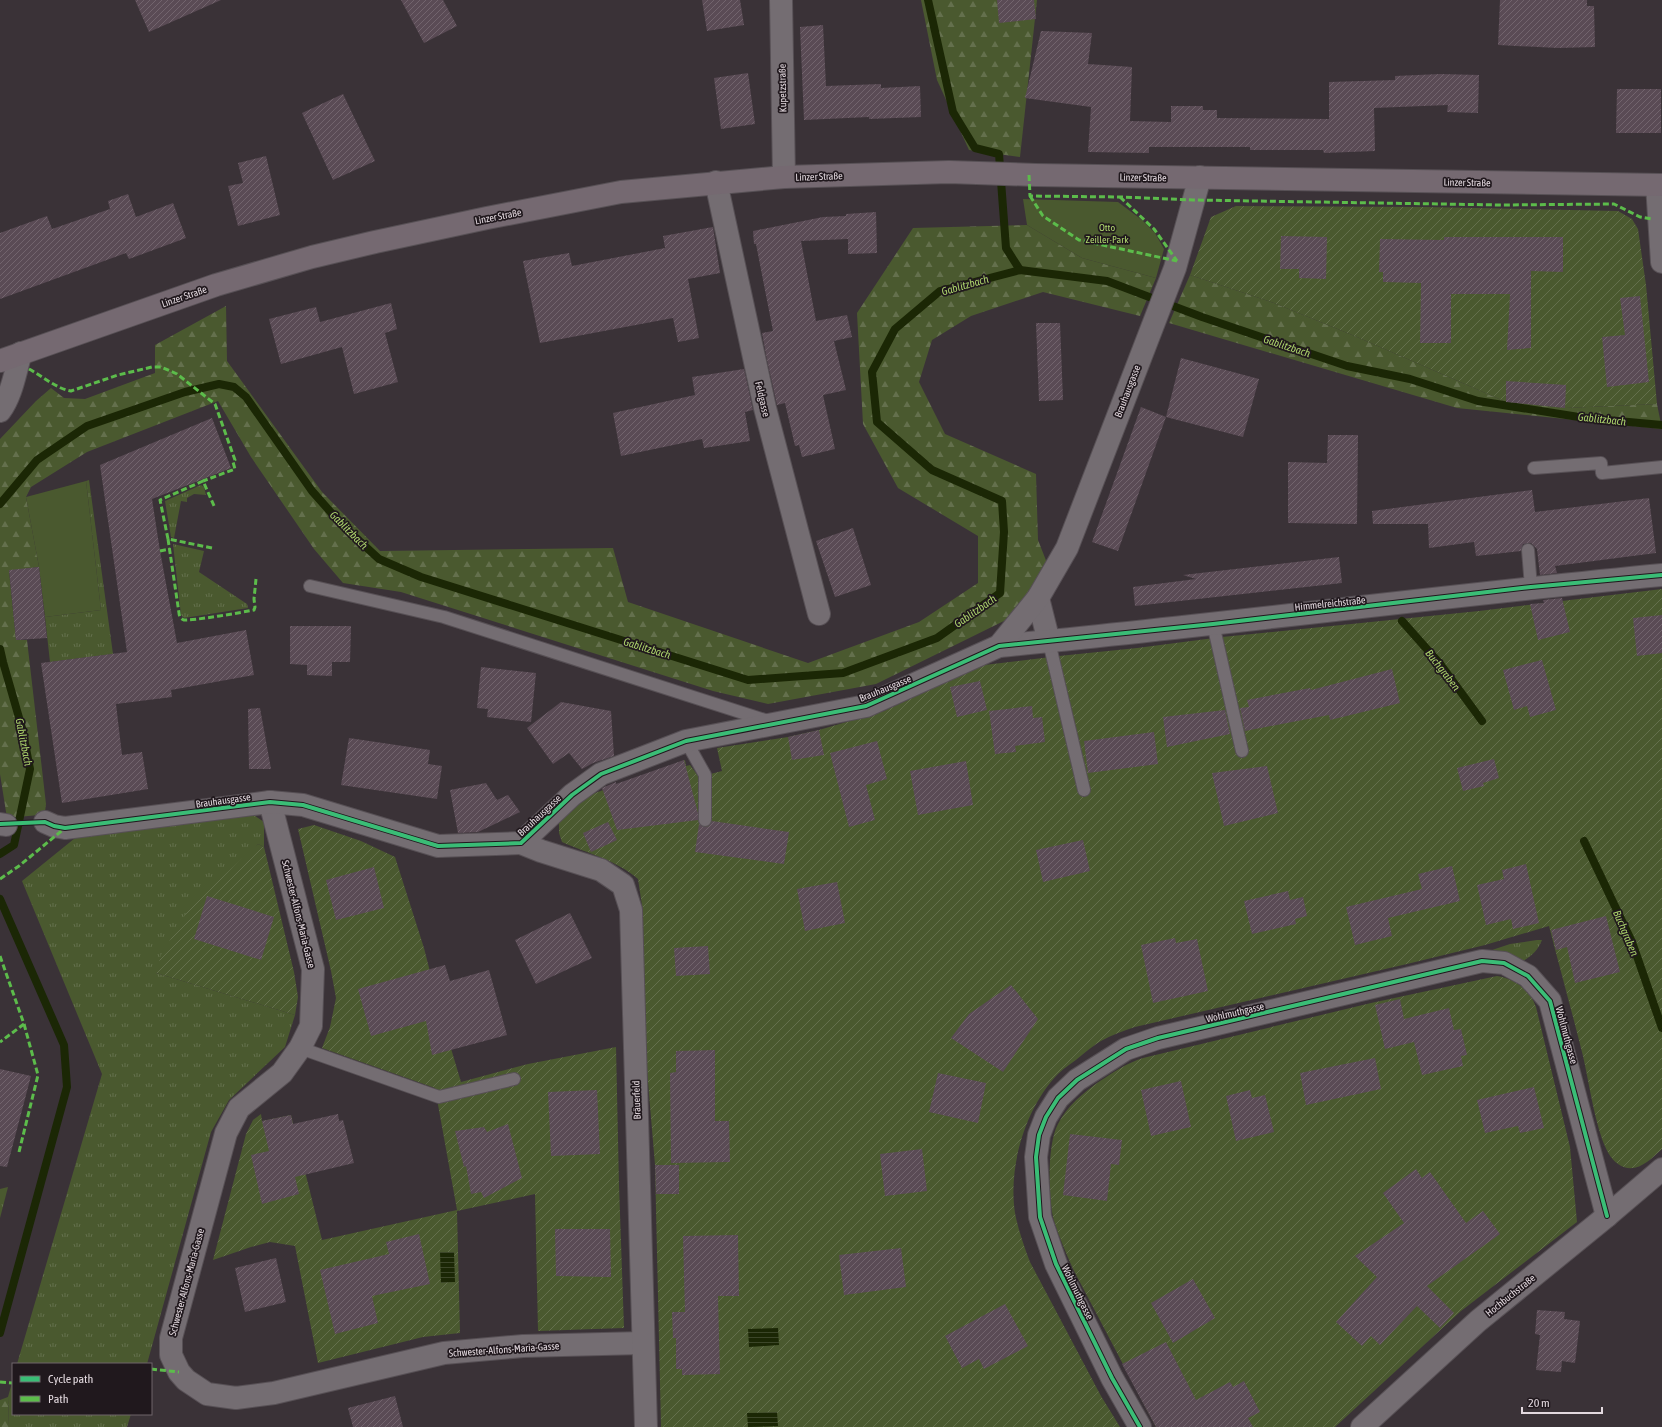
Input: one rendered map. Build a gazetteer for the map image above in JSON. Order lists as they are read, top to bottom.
{
  "streets": {
    "main road": ["Linzer Straße"],
    "street": [
      "Kupetzstraße",
      "Brauhausgasse",
      "Feldgasse",
      "Himmelreichstraße",
      "Schwester-Alfons-Maria-Gasse",
      "Wohlmuthgasse",
      "Bräuerfeld",
      "Hochbuchstraße"
    ]
  },
  "crossings": [
    ["Kupetzstraße", "Linzer Straße"],
    ["Linzer Straße", "Brauhausgasse"],
    ["Linzer Straße", "Feldgasse"],
    ["Brauhausgasse", "Himmelreichstraße"],
    ["Brauhausgasse", "Schwester-Alfons-Maria-Gasse"],
    ["Brauhausgasse", "Bräuerfeld"],
    ["Schwester-Alfons-Maria-Gasse", "Bräuerfeld"],
    ["Wohlmuthgasse", "Hochbuchstraße"]
  ],
  "water": ["Gablitzbach", "Buchgraben"],
  "parks": ["Otto Zeiller-Park"],
  "legend": ["Cycle path", "Path"],
  "scale_bar": "20 m"
}
